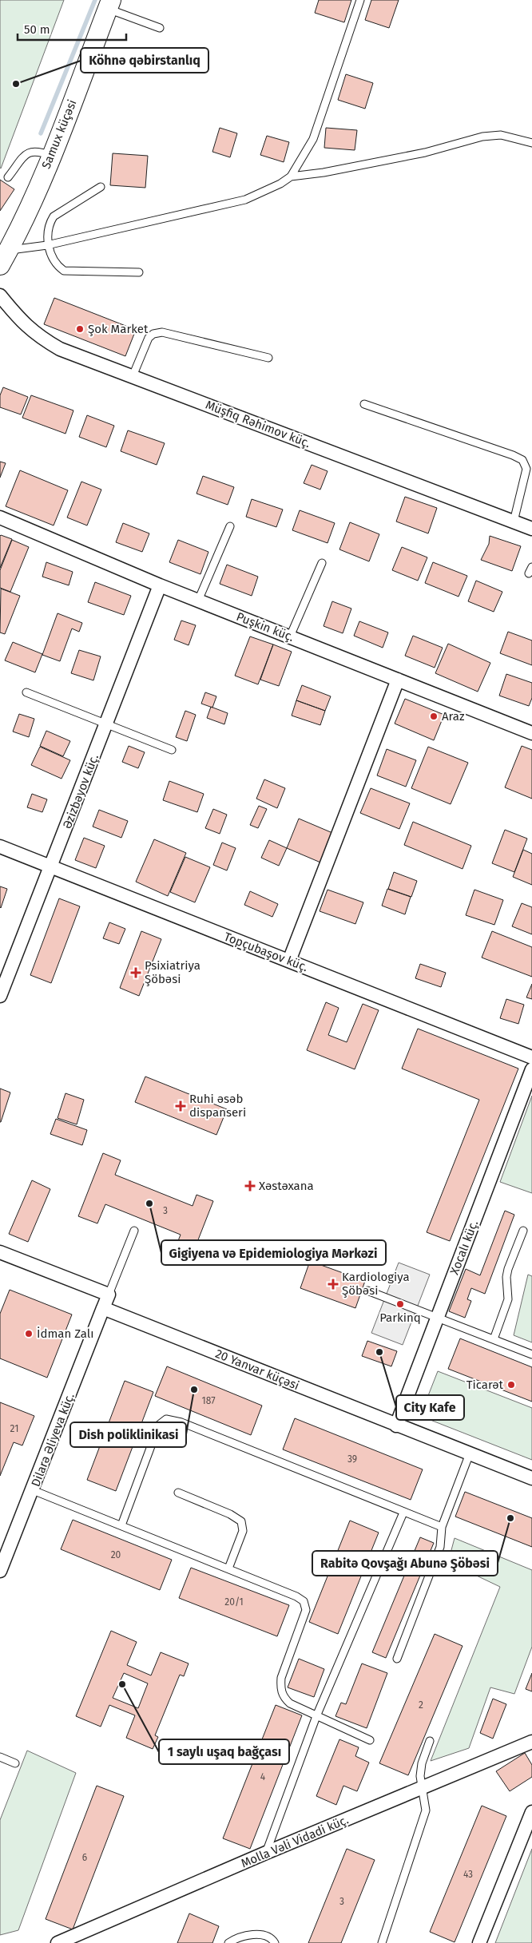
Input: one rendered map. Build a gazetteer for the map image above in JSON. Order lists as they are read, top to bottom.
{
  "streets": {
    "main road": ["Samux küçəsi"],
    "street": [
      "Müşfiq Rəhimov küç.",
      "Puşkin küç.",
      "Əzizbəyov küç.",
      "Topçubaşov küç.",
      "Xocalı küç.",
      "20 Yanvar küçəsi",
      "Dilarə Əliyeva küç.",
      "Molla Vəli Vidadi küç."
    ]
  },
  "crossings": [
    ["Puşkin küç.", "Əzizbəyov küç."],
    ["Əzizbəyov küç.", "Topçubaşov küç."],
    ["Xocalı küç.", "20 Yanvar küçəsi"],
    ["20 Yanvar küçəsi", "Dilarə Əliyeva küç."]
  ],
  "places": {
    "other": [
      "Köhnə qəbirstanlıq",
      "Şok Market",
      "Araz",
      "Gigiyena və Epidemiologiya Mərkəzi",
      "Parkinq",
      "İdman Zalı",
      "City Kafe",
      "Ticarət",
      "Dish poliklinikasi",
      "Rabitə Qovşağı Abunə Şöbəsi",
      "1 saylı uşaq bağçası"
    ],
    "health": [
      "Psixiatriya Şöbəsi",
      "Ruhi əsəb dispanseri",
      "Xəstəxana",
      "Kardiologiya Şöbəsi"
    ]
  },
  "house_numbers": [
    "3",
    "187",
    "21",
    "39",
    "20",
    "20/1",
    "2",
    "4",
    "6",
    "43",
    "3"
  ],
  "scale_bar": "50 m"
}
